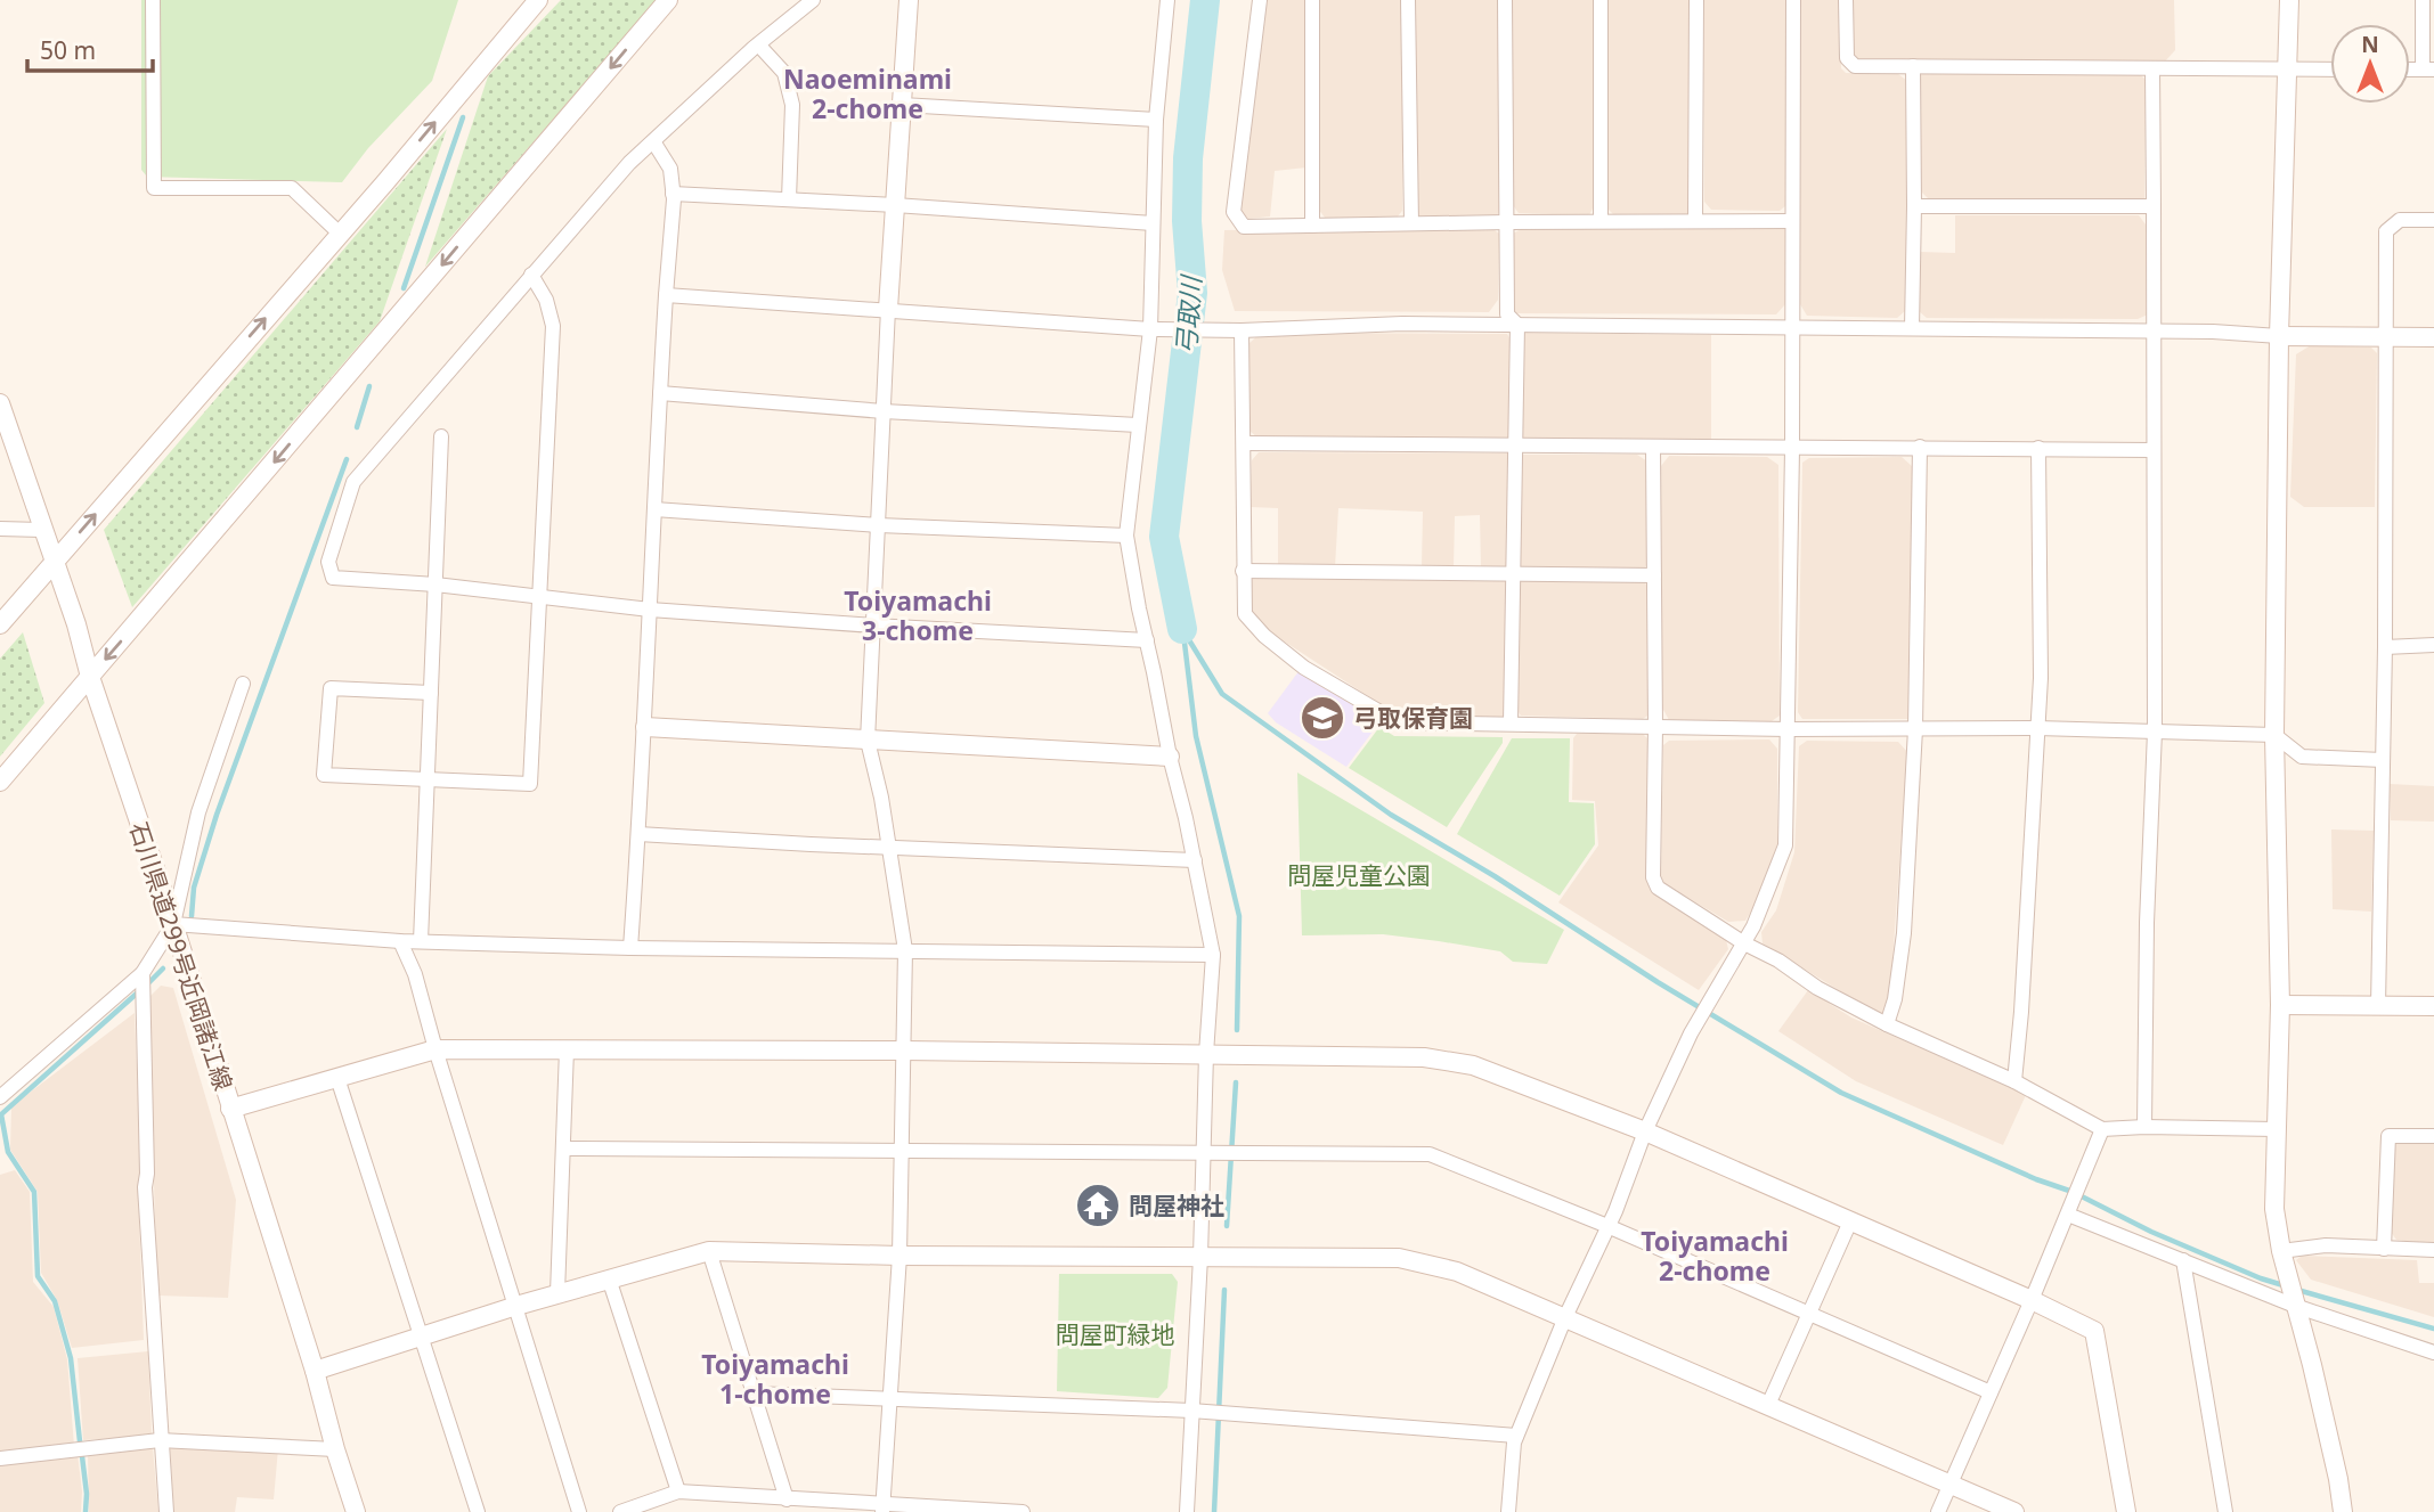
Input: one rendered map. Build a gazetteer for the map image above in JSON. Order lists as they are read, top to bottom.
{
  "streets": {
    "street": ["石川県道299号近岡諸江線"]
  },
  "districts": [
    "Naoeminami 2-chome",
    "Toiyamachi 3-chome",
    "Toiyamachi 2-chome",
    "Toiyamachi 1-chome"
  ],
  "water": ["弓取川"],
  "parks": ["問屋児童公園", "問屋町緑地"],
  "places": {
    "school or university": ["弓取保育園"],
    "temple": ["問屋神社"]
  },
  "scale_bar": "50 m",
  "north": "top"
}
